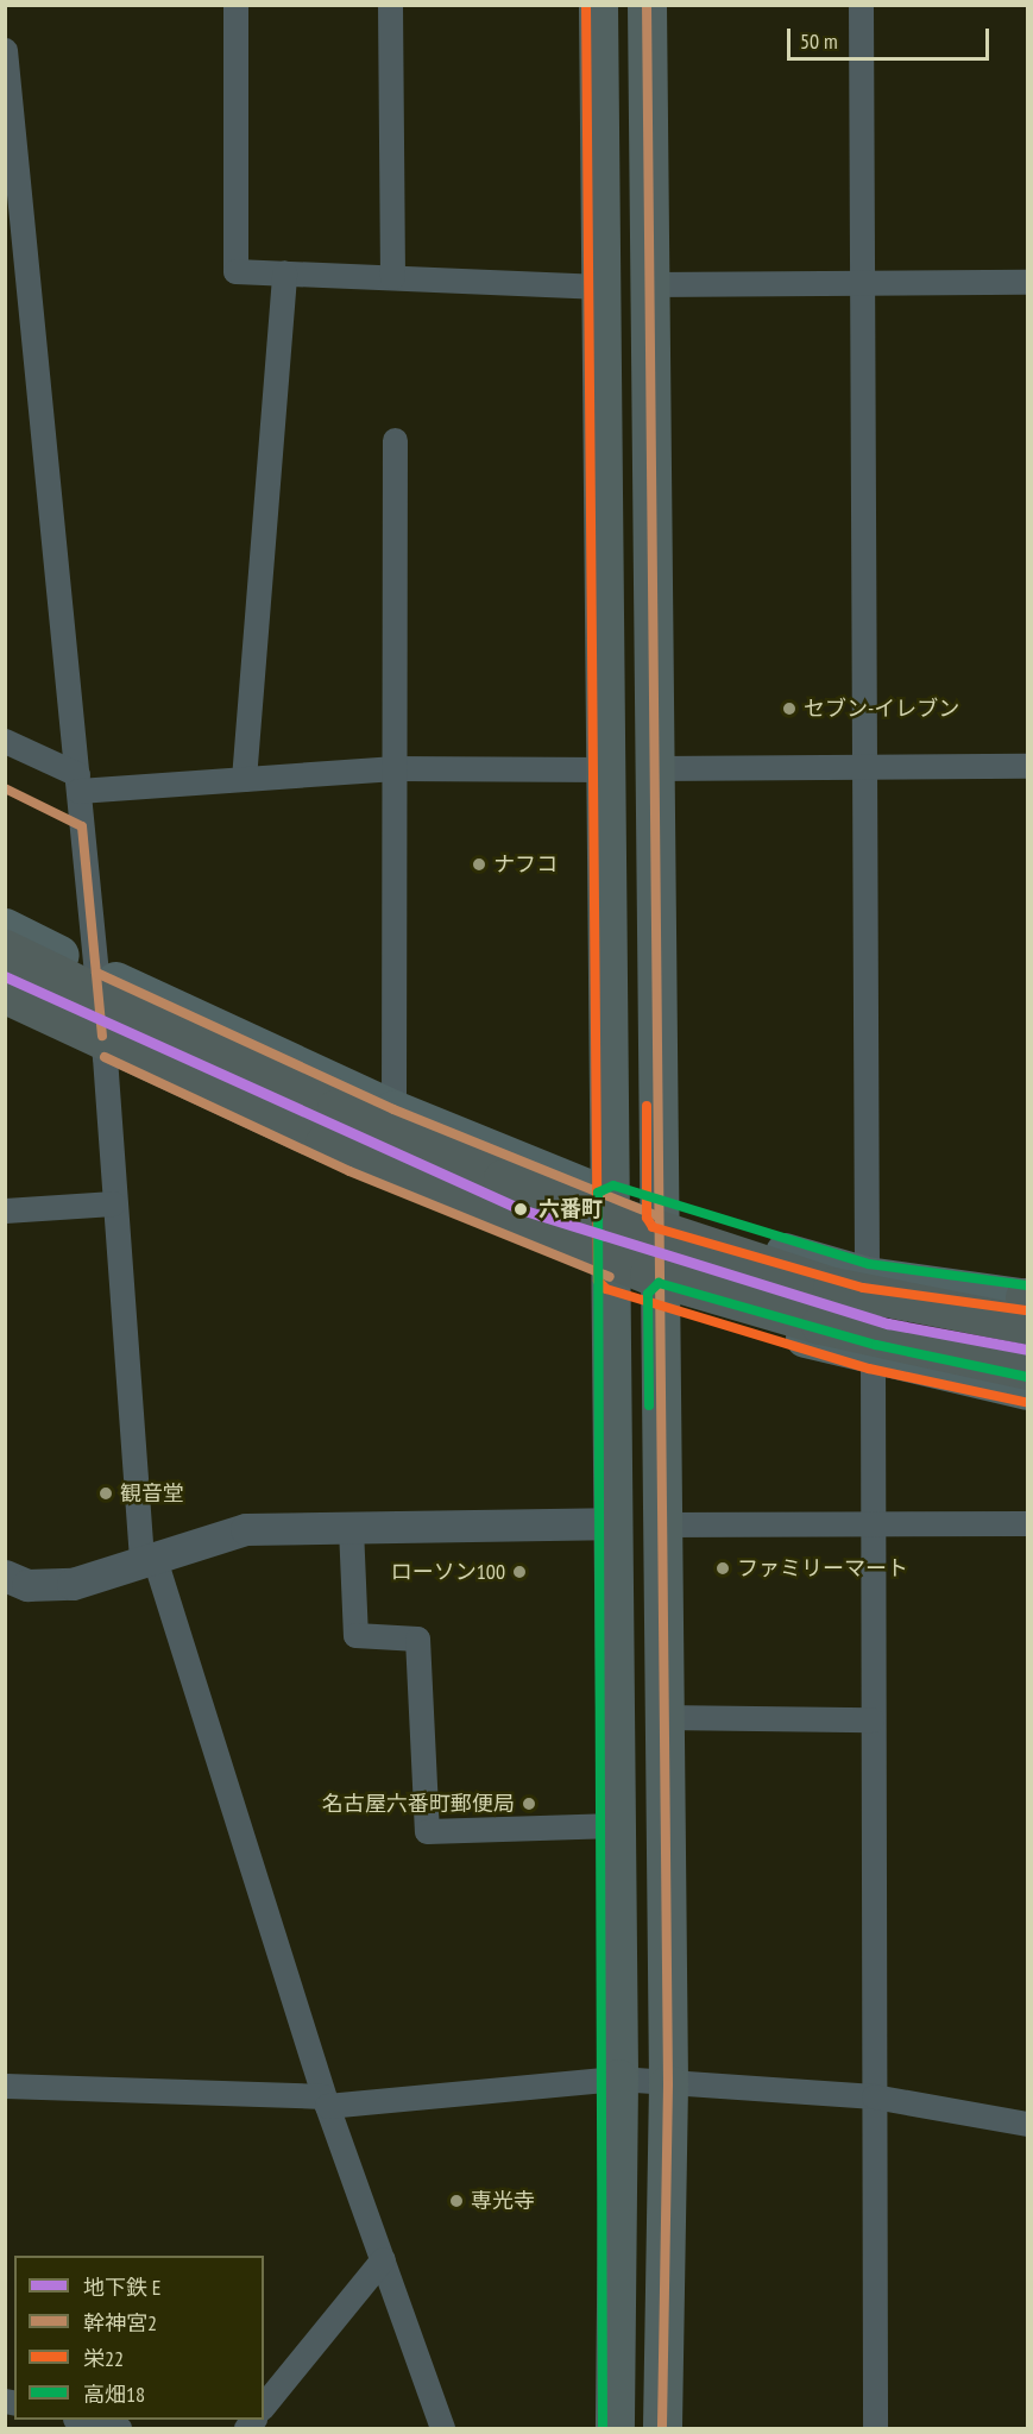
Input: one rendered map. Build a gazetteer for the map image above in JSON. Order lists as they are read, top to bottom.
{
  "places": [
    "セブン-イレブン",
    "ナフコ",
    "六番町",
    "観音堂",
    "ファミリーマート",
    "ローソン100",
    "名古屋六番町郵便局",
    "専光寺"
  ],
  "lines": [
    "transit line 幹神宮2",
    "transit line 栄22",
    "metro line E",
    "transit line 高畑18"
  ],
  "legend": [
    "地下鉄 E",
    "幹神宮2",
    "栄22",
    "高畑18"
  ],
  "scale_bar": "50 m"
}
